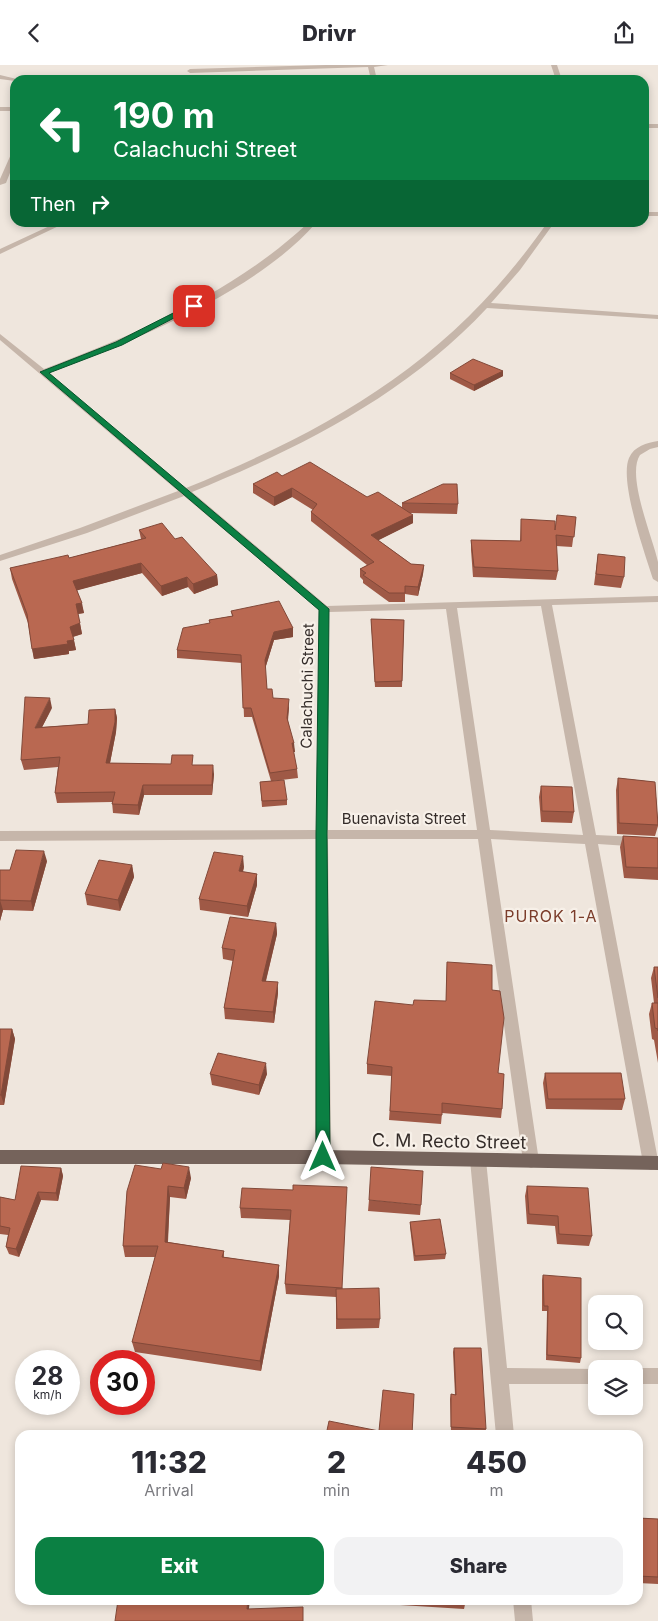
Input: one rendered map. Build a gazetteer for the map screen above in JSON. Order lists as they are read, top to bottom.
{
  "streets": {
    "main road": ["C. M. Recto Street"],
    "street": ["Calachuchi Street", "Buenavista Street"]
  },
  "crossings": [
    ["Calachuchi Street", "Buenavista Street"],
    ["Calachuchi Street", "C. M. Recto Street"]
  ],
  "districts": ["PUROK 1-A"],
  "page": {
    "header": "Drivr",
    "turn": ["190 m", "Calachuchi Street"],
    "then": "Then",
    "speed": "28 km/h",
    "limit": "30",
    "eta": [
      "11:32",
      "Arrival",
      "2",
      "min",
      "450",
      "m"
    ],
    "buttons": ["Exit", "Share"]
  }
}
